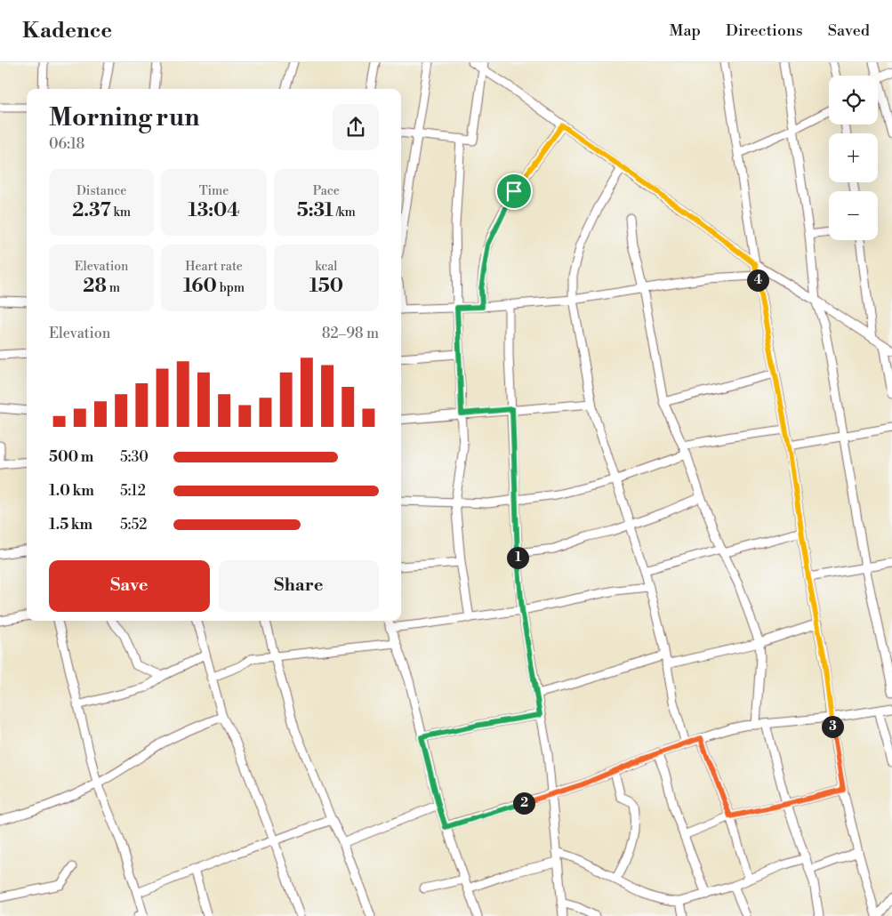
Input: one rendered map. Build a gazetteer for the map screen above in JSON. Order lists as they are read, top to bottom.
{
  "page": {
    "header": "Kadence",
    "nav": ["Map", "Directions", "Saved"],
    "map_buttons": ["+", "−"],
    "heading": ["Morning run", "06:18"],
    "stats": [
      ["Distance", "2.37 km"],
      ["Time", "13:04"],
      ["Pace", "5:31 /km"],
      ["Elevation", "28 m"],
      ["Heart rate", "160 bpm"],
      ["kcal", "150"]
    ],
    "pins": [
      "4",
      "1",
      "3",
      "2"
    ],
    "chart": ["Elevation", "82–98 m"],
    "list": [
      {
        "name": "500 m",
        "note": "5:30"
      },
      {
        "name": "1.0 km",
        "note": "5:12"
      },
      {
        "name": "1.5 km",
        "note": "5:52"
      }
    ],
    "buttons": ["Save", "Share"]
  }
}
